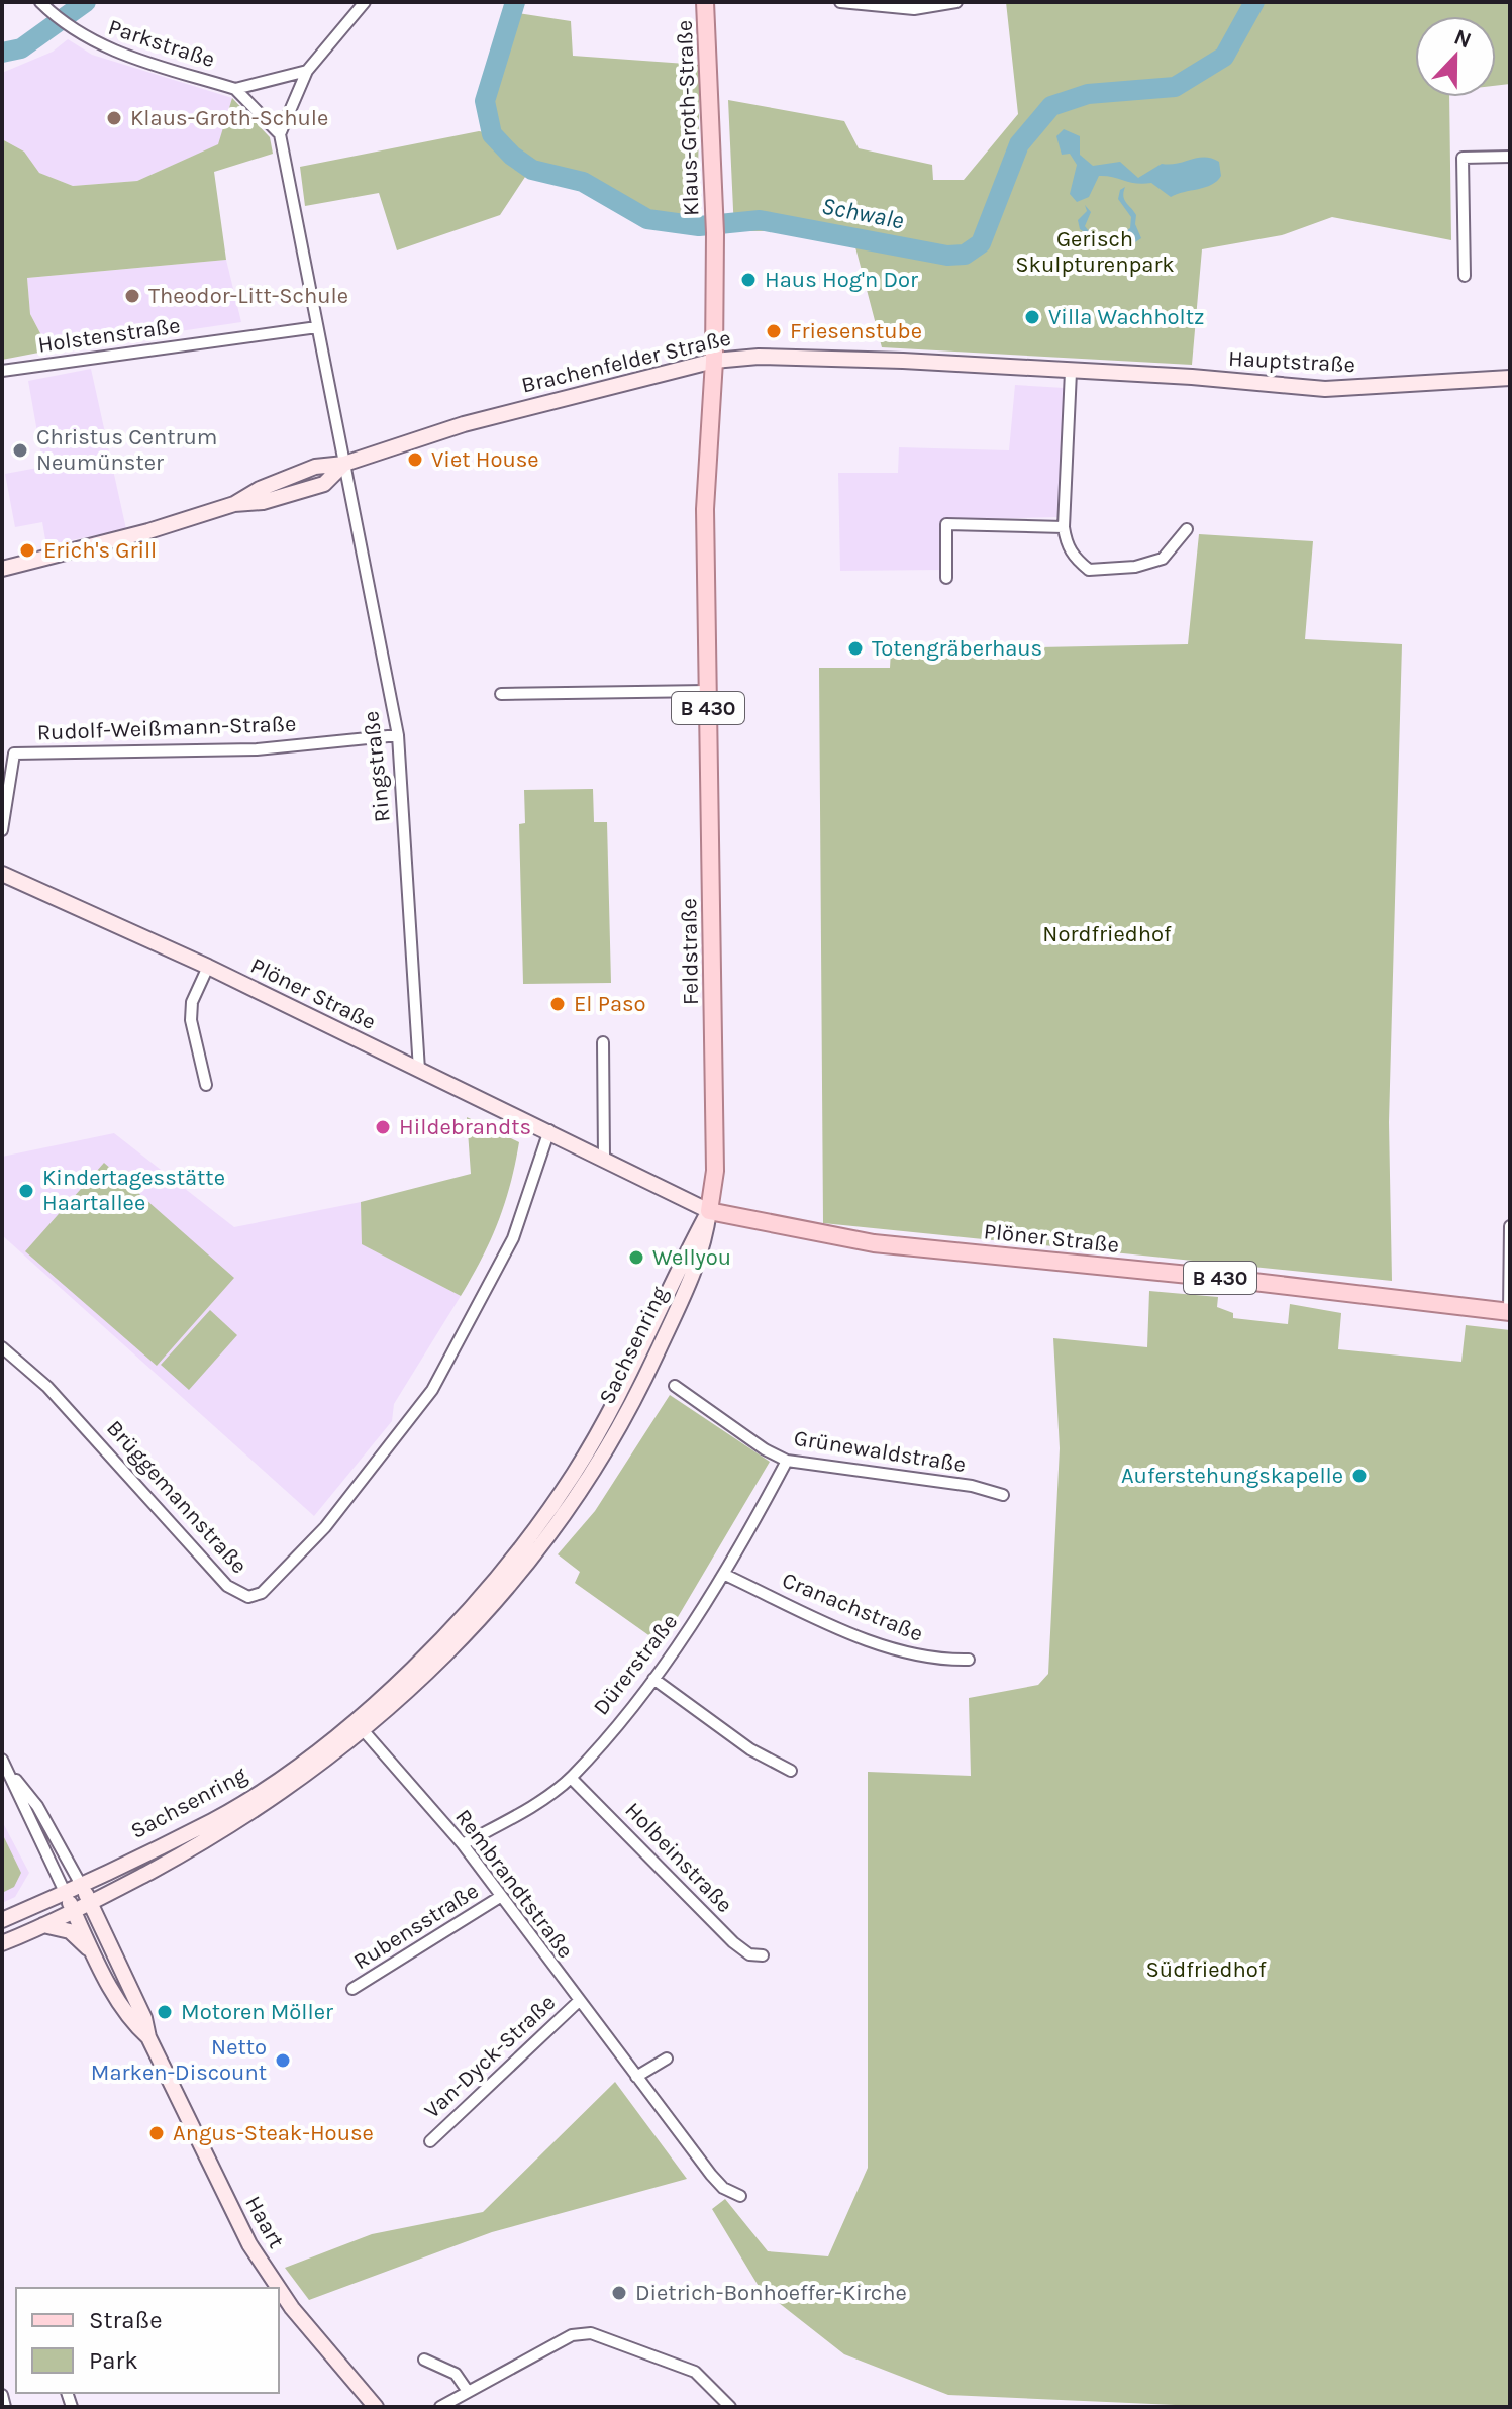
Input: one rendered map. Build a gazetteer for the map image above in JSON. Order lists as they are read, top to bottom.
{
  "streets": {
    "main road": [
      "Klaus-Groth-Straße",
      "Brachenfelder Straße",
      "Hauptstraße",
      "B 430",
      "Feldstraße",
      "Plöner Straße",
      "Sachsenring",
      "Haart"
    ],
    "street": [
      "Parkstraße",
      "Holstenstraße",
      "Rudolf-Weißmann-Straße",
      "Ringstraße",
      "Grünewaldstraße",
      "Brüggemannstraße",
      "Cranachstraße",
      "Dürerstraße",
      "Holbeinstraße",
      "Rembrandtstraße",
      "Rubensstraße",
      "Van-Dyck-Straße"
    ]
  },
  "crossings": [
    ["Klaus-Groth-Straße", "Brachenfelder Straße"],
    ["Klaus-Groth-Straße", "Feldstraße"],
    ["Holstenstraße", "Ringstraße"],
    ["Brachenfelder Straße", "Hauptstraße"],
    ["Brachenfelder Straße", "Ringstraße"],
    ["Brachenfelder Straße", "Feldstraße"],
    ["Rudolf-Weißmann-Straße", "Ringstraße"],
    ["Ringstraße", "Plöner Straße"],
    ["Feldstraße", "Plöner Straße"],
    ["Feldstraße", "Sachsenring"],
    ["Plöner Straße", "Sachsenring"],
    ["Plöner Straße", "Brüggemannstraße"],
    ["Sachsenring", "Rembrandtstraße"],
    ["Sachsenring", "Haart"],
    ["Grünewaldstraße", "Dürerstraße"],
    ["Cranachstraße", "Dürerstraße"],
    ["Dürerstraße", "Holbeinstraße"],
    ["Dürerstraße", "Rembrandtstraße"],
    ["Rembrandtstraße", "Rubensstraße"],
    ["Rembrandtstraße", "Van-Dyck-Straße"]
  ],
  "water": ["Schwale"],
  "parks": ["Gerisch Skulpturenpark", "Nordfriedhof", "Südfriedhof"],
  "places": [
    "Klaus-Groth-Schule",
    "Haus Hog'n Dor",
    "Theodor-Litt-Schule",
    "Villa Wachholtz",
    "Friesenstube",
    "Christus Centrum Neumünster",
    "Viet House",
    "Erich's Grill",
    "Totengräberhaus",
    "El Paso",
    "Hildebrandts",
    "Kindertagesstätte Haartallee",
    "Wellyou",
    "Auferstehungskapelle",
    "Motoren Möller",
    "Netto Marken-Discount",
    "Angus-Steak-House",
    "Dietrich-Bonhoeffer-Kirche"
  ],
  "legend": ["Straße", "Park"],
  "north": "top"
}
